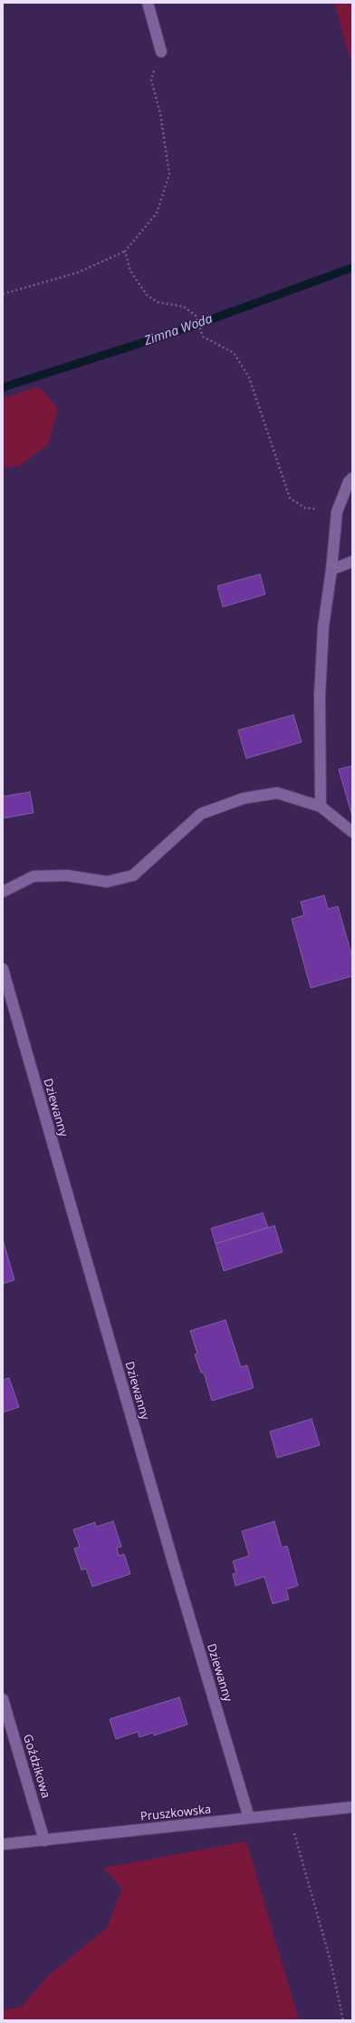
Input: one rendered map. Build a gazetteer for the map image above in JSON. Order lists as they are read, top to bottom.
{
  "streets": {
    "street": ["Dziewanny", "Goździkowa", "Pruszkowska"]
  },
  "crossings": [
    ["Dziewanny", "Pruszkowska"],
    ["Goździkowa", "Pruszkowska"]
  ],
  "water": ["Zimna Woda"]
}
